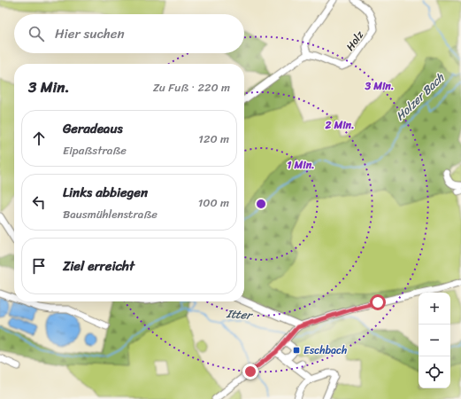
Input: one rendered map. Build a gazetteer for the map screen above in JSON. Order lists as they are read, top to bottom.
{
  "streets": {
    "street": ["Holz"]
  },
  "water": ["Holzer Bach", "Itter"],
  "places": {
    "transit": ["Eschbach"]
  },
  "page": {
    "search": "Hier suchen",
    "heading": ["3 Min.", "Zu Fuß · 220 m"],
    "list": [
      ["Geradeaus", "Eipaßstraße", "120 m"],
      ["Links abbiegen", "Bausmühlenstraße", "100 m"],
      "Ziel erreicht"
    ],
    "map_buttons": ["+", "−"]
  },
  "rings": ["3 Min.", "2 Min.", "1 Min."]
}
